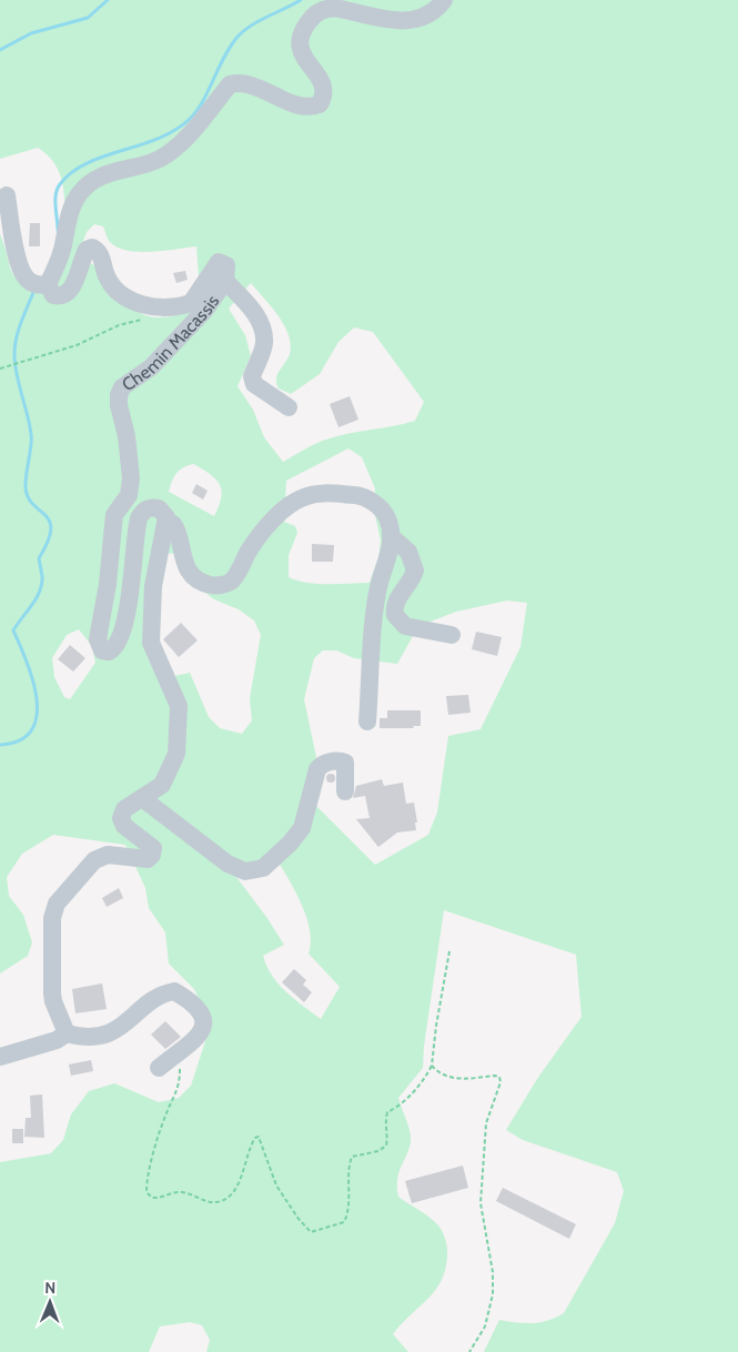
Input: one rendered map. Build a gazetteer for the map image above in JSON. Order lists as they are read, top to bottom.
{
  "streets": {
    "street": ["Chemin Macassis"]
  },
  "north": "top"
}
